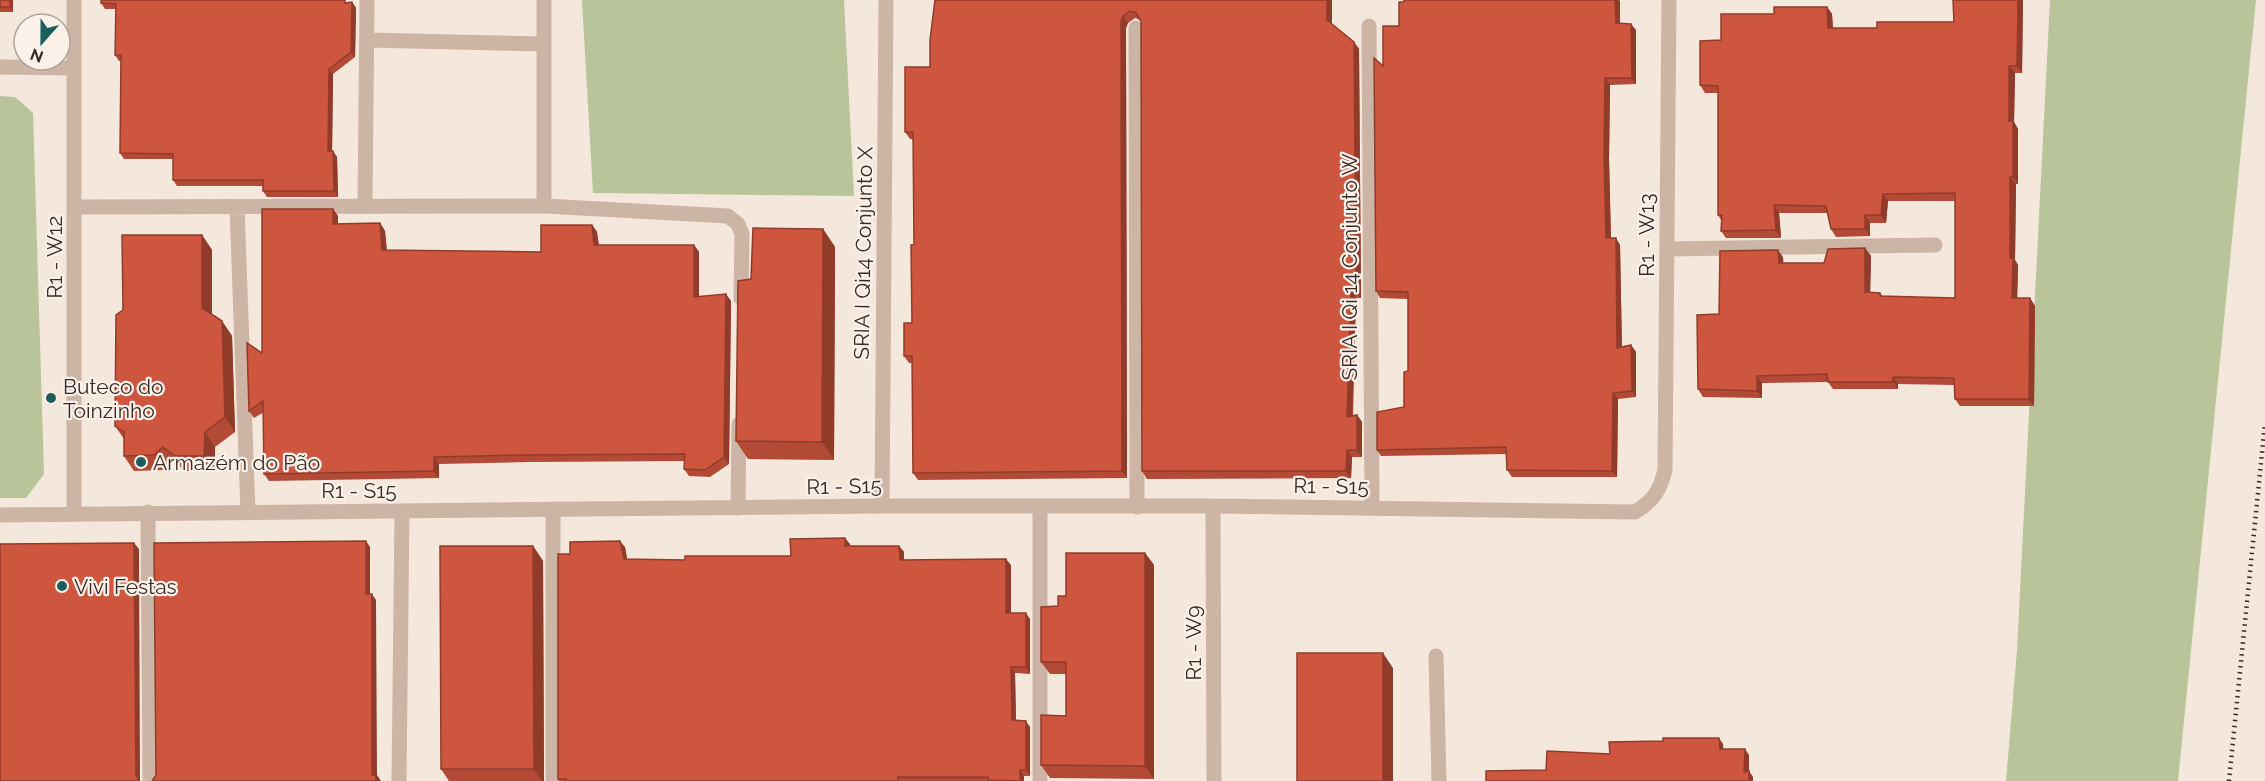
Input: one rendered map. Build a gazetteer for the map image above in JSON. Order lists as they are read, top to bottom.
{
  "streets": {
    "street": [
      "R1 - W13",
      "SRIA I Qi14 Conjunto X",
      "R1 - W12",
      "SRIA I Qi 14 Conjunto W",
      "R1 - S15",
      "R1 - W9"
    ]
  },
  "crossings": [
    ["R1 - W13", "R1 - S15"],
    ["SRIA I Qi14 Conjunto X", "R1 - S15"],
    ["R1 - W12", "R1 - S15"],
    ["SRIA I Qi 14 Conjunto W", "R1 - S15"],
    ["R1 - S15", "R1 - W9"]
  ],
  "places": ["Buteco do Toinzinho", "Armazém do Pão", "Vivi Festas"],
  "north": "bottom"
}
